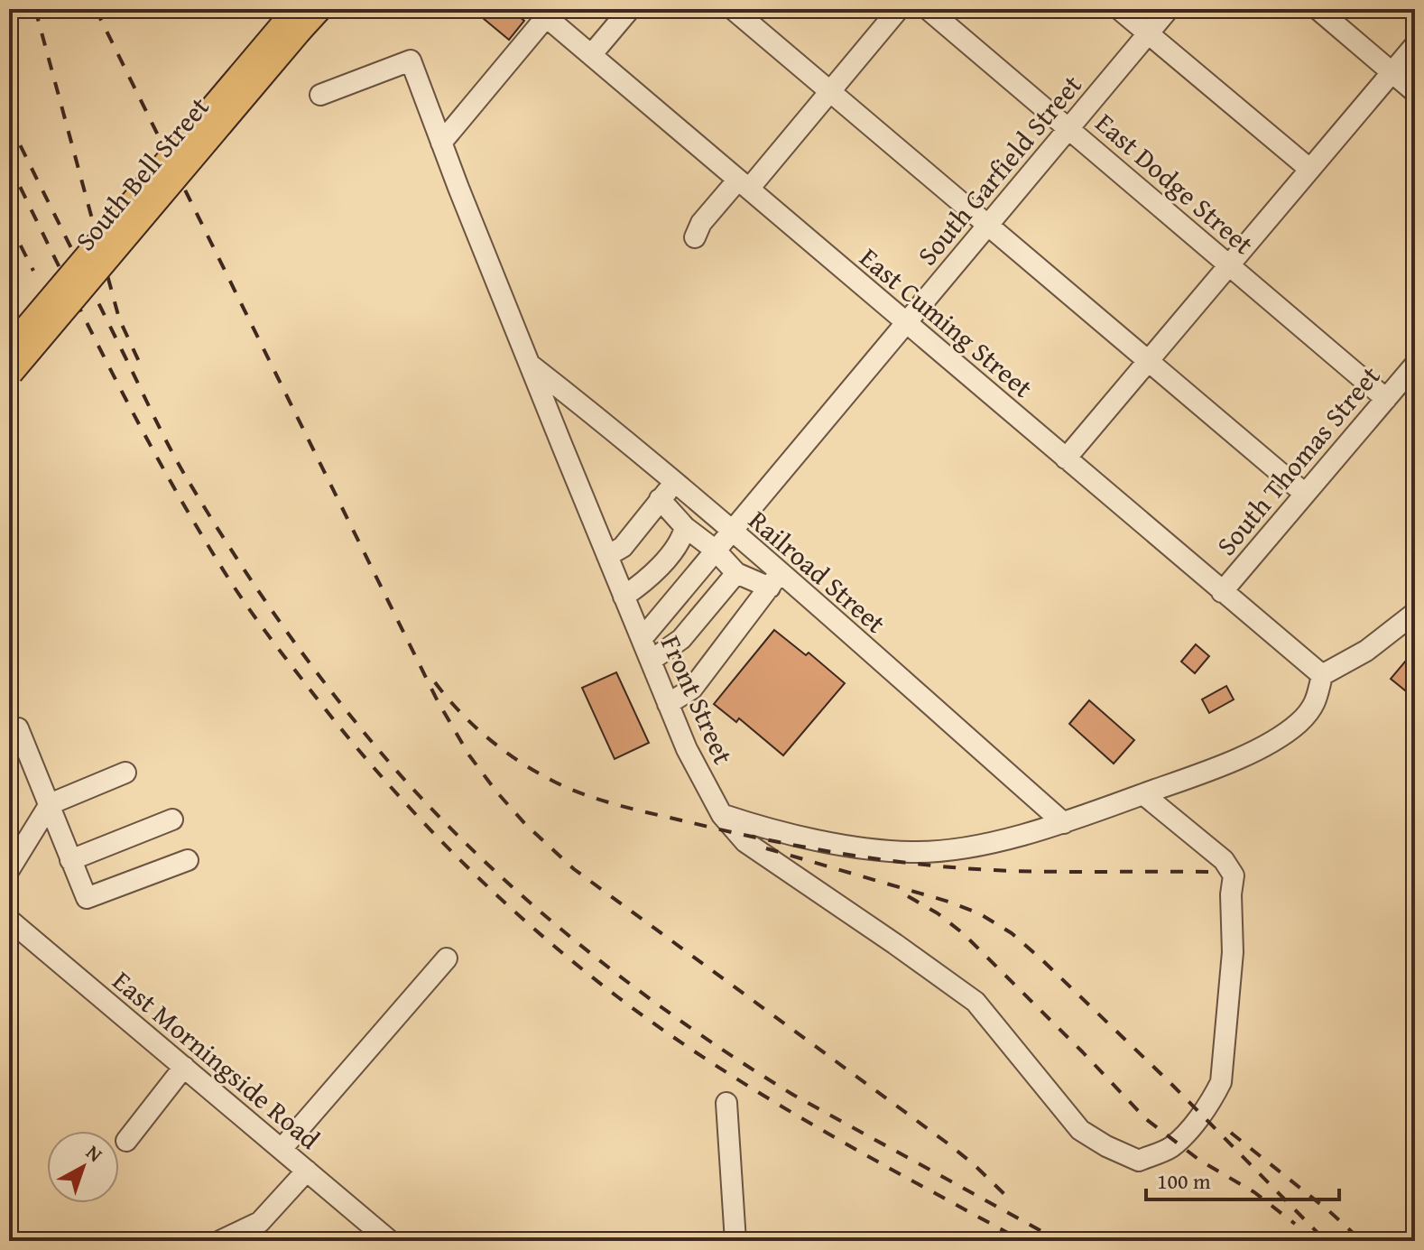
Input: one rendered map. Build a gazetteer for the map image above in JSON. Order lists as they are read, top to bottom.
{
  "streets": {
    "main road": ["South Bell Street"],
    "street": [
      "South Garfield Street",
      "East Dodge Street",
      "East Cuming Street",
      "South Thomas Street",
      "Railroad Street",
      "Front Street",
      "East Morningside Road"
    ]
  },
  "crossings": [
    ["South Garfield Street", "East Dodge Street"],
    ["South Garfield Street", "East Cuming Street"],
    ["South Garfield Street", "Railroad Street"],
    ["South Garfield Street", "Front Street"],
    ["East Dodge Street", "South Thomas Street"],
    ["East Cuming Street", "South Thomas Street"],
    ["Railroad Street", "Front Street"]
  ],
  "scale_bar": "100 m",
  "north": "top right"
}
